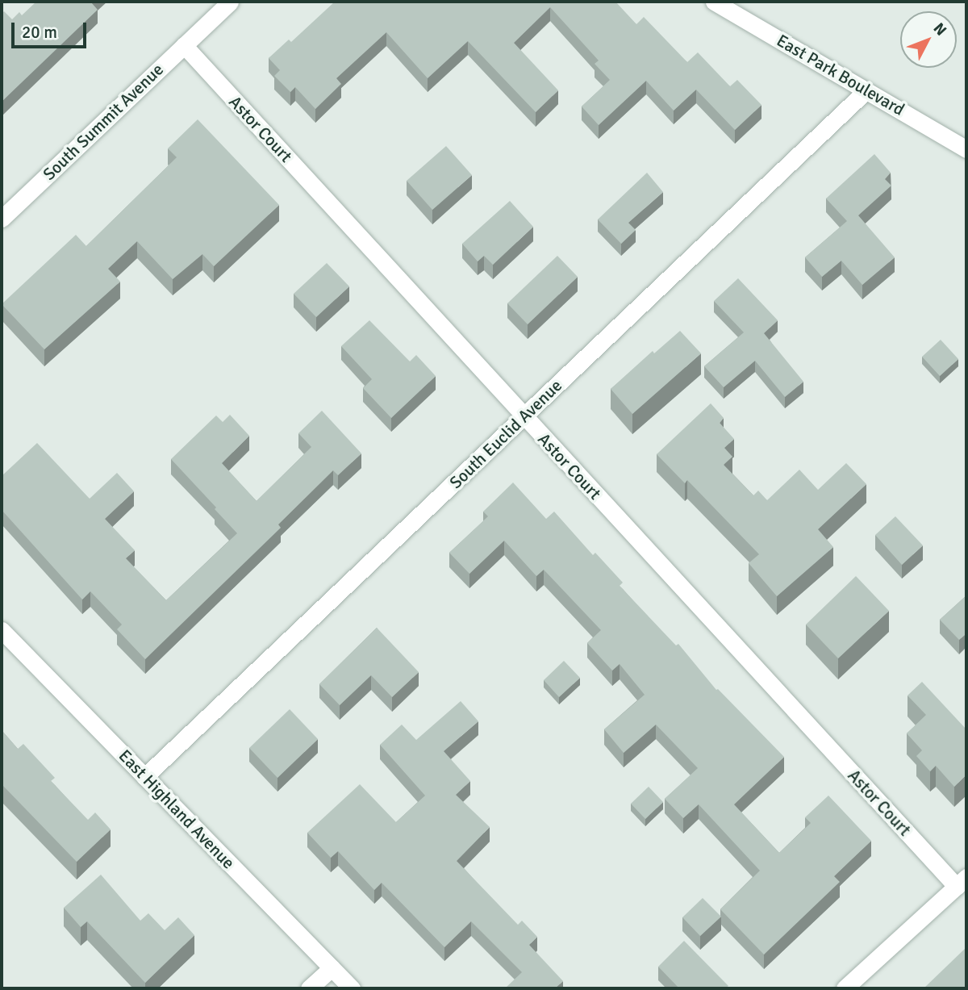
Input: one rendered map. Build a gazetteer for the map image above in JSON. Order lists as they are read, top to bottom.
{
  "streets": {
    "street": [
      "East Park Boulevard",
      "South Summit Avenue",
      "Astor Court",
      "South Euclid Avenue",
      "East Highland Avenue"
    ]
  },
  "crossings": [
    ["East Park Boulevard", "South Euclid Avenue"],
    ["South Summit Avenue", "Astor Court"],
    ["Astor Court", "South Euclid Avenue"],
    ["South Euclid Avenue", "East Highland Avenue"]
  ],
  "scale_bar": "20 m",
  "north": "top right"
}
